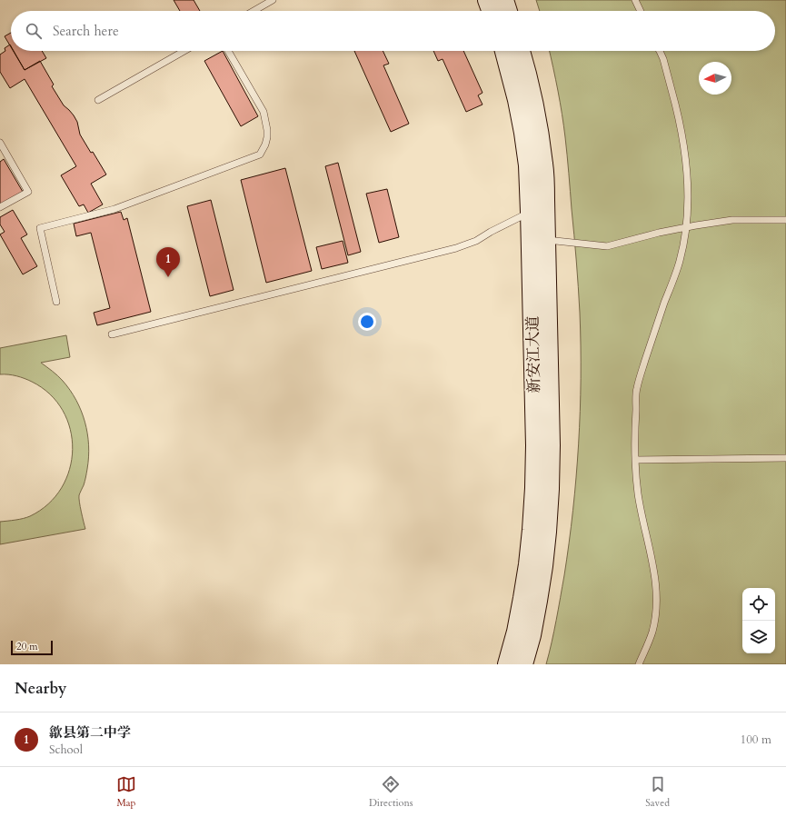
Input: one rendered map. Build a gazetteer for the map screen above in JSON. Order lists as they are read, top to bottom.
{
  "streets": {
    "main road": ["新安江大道"]
  },
  "scale_bar": "20 m",
  "north": "left",
  "page": {
    "search": "Search here",
    "pins": "1",
    "scale": "20 m",
    "heading": "Nearby",
    "list": [
      {
        "mark": "1",
        "name": "歙县第二中学",
        "note": "School",
        "value": "100 m"
      }
    ],
    "nav": ["Map", "Directions", "Saved"]
  }
}
